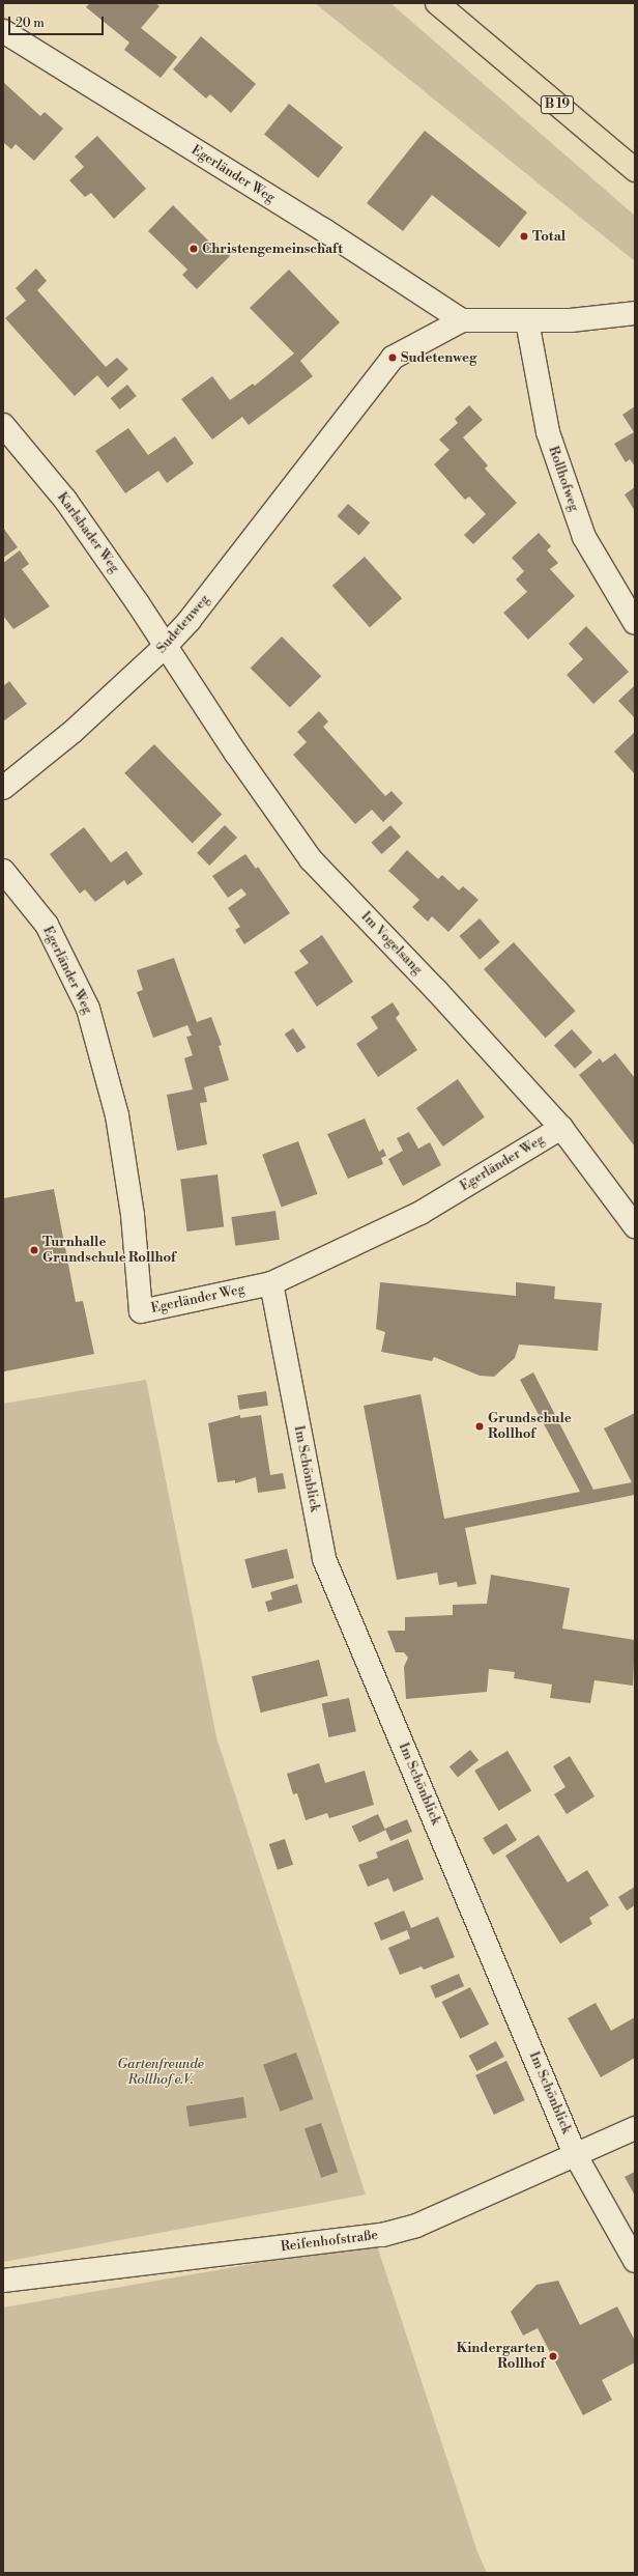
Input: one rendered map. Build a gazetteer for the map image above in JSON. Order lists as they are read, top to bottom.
{
  "streets": {
    "main road": ["B 19"],
    "street": [
      "Egerländer Weg",
      "Rollhofweg",
      "Karlsbader Weg",
      "Sudetenweg",
      "Im Vogelsang",
      "Im Schönblick",
      "Reifenhofstraße"
    ]
  },
  "crossings": [
    ["Egerländer Weg", "Sudetenweg"],
    ["Egerländer Weg", "Im Vogelsang"],
    ["Egerländer Weg", "Im Schönblick"],
    ["Rollhofweg", "Sudetenweg"],
    ["Karlsbader Weg", "Sudetenweg"],
    ["Karlsbader Weg", "Im Vogelsang"],
    ["Sudetenweg", "Im Vogelsang"],
    ["Im Schönblick", "Reifenhofstraße"]
  ],
  "parks": ["Gartenfreunde Rollhof e.V."],
  "places": [
    "Total",
    "Christengemeinschaft",
    "Sudetenweg",
    "Turnhalle Grundschule Rollhof",
    "Grundschule Rollhof",
    "Kindergarten Rollhof"
  ],
  "scale_bar": "20 m"
}
